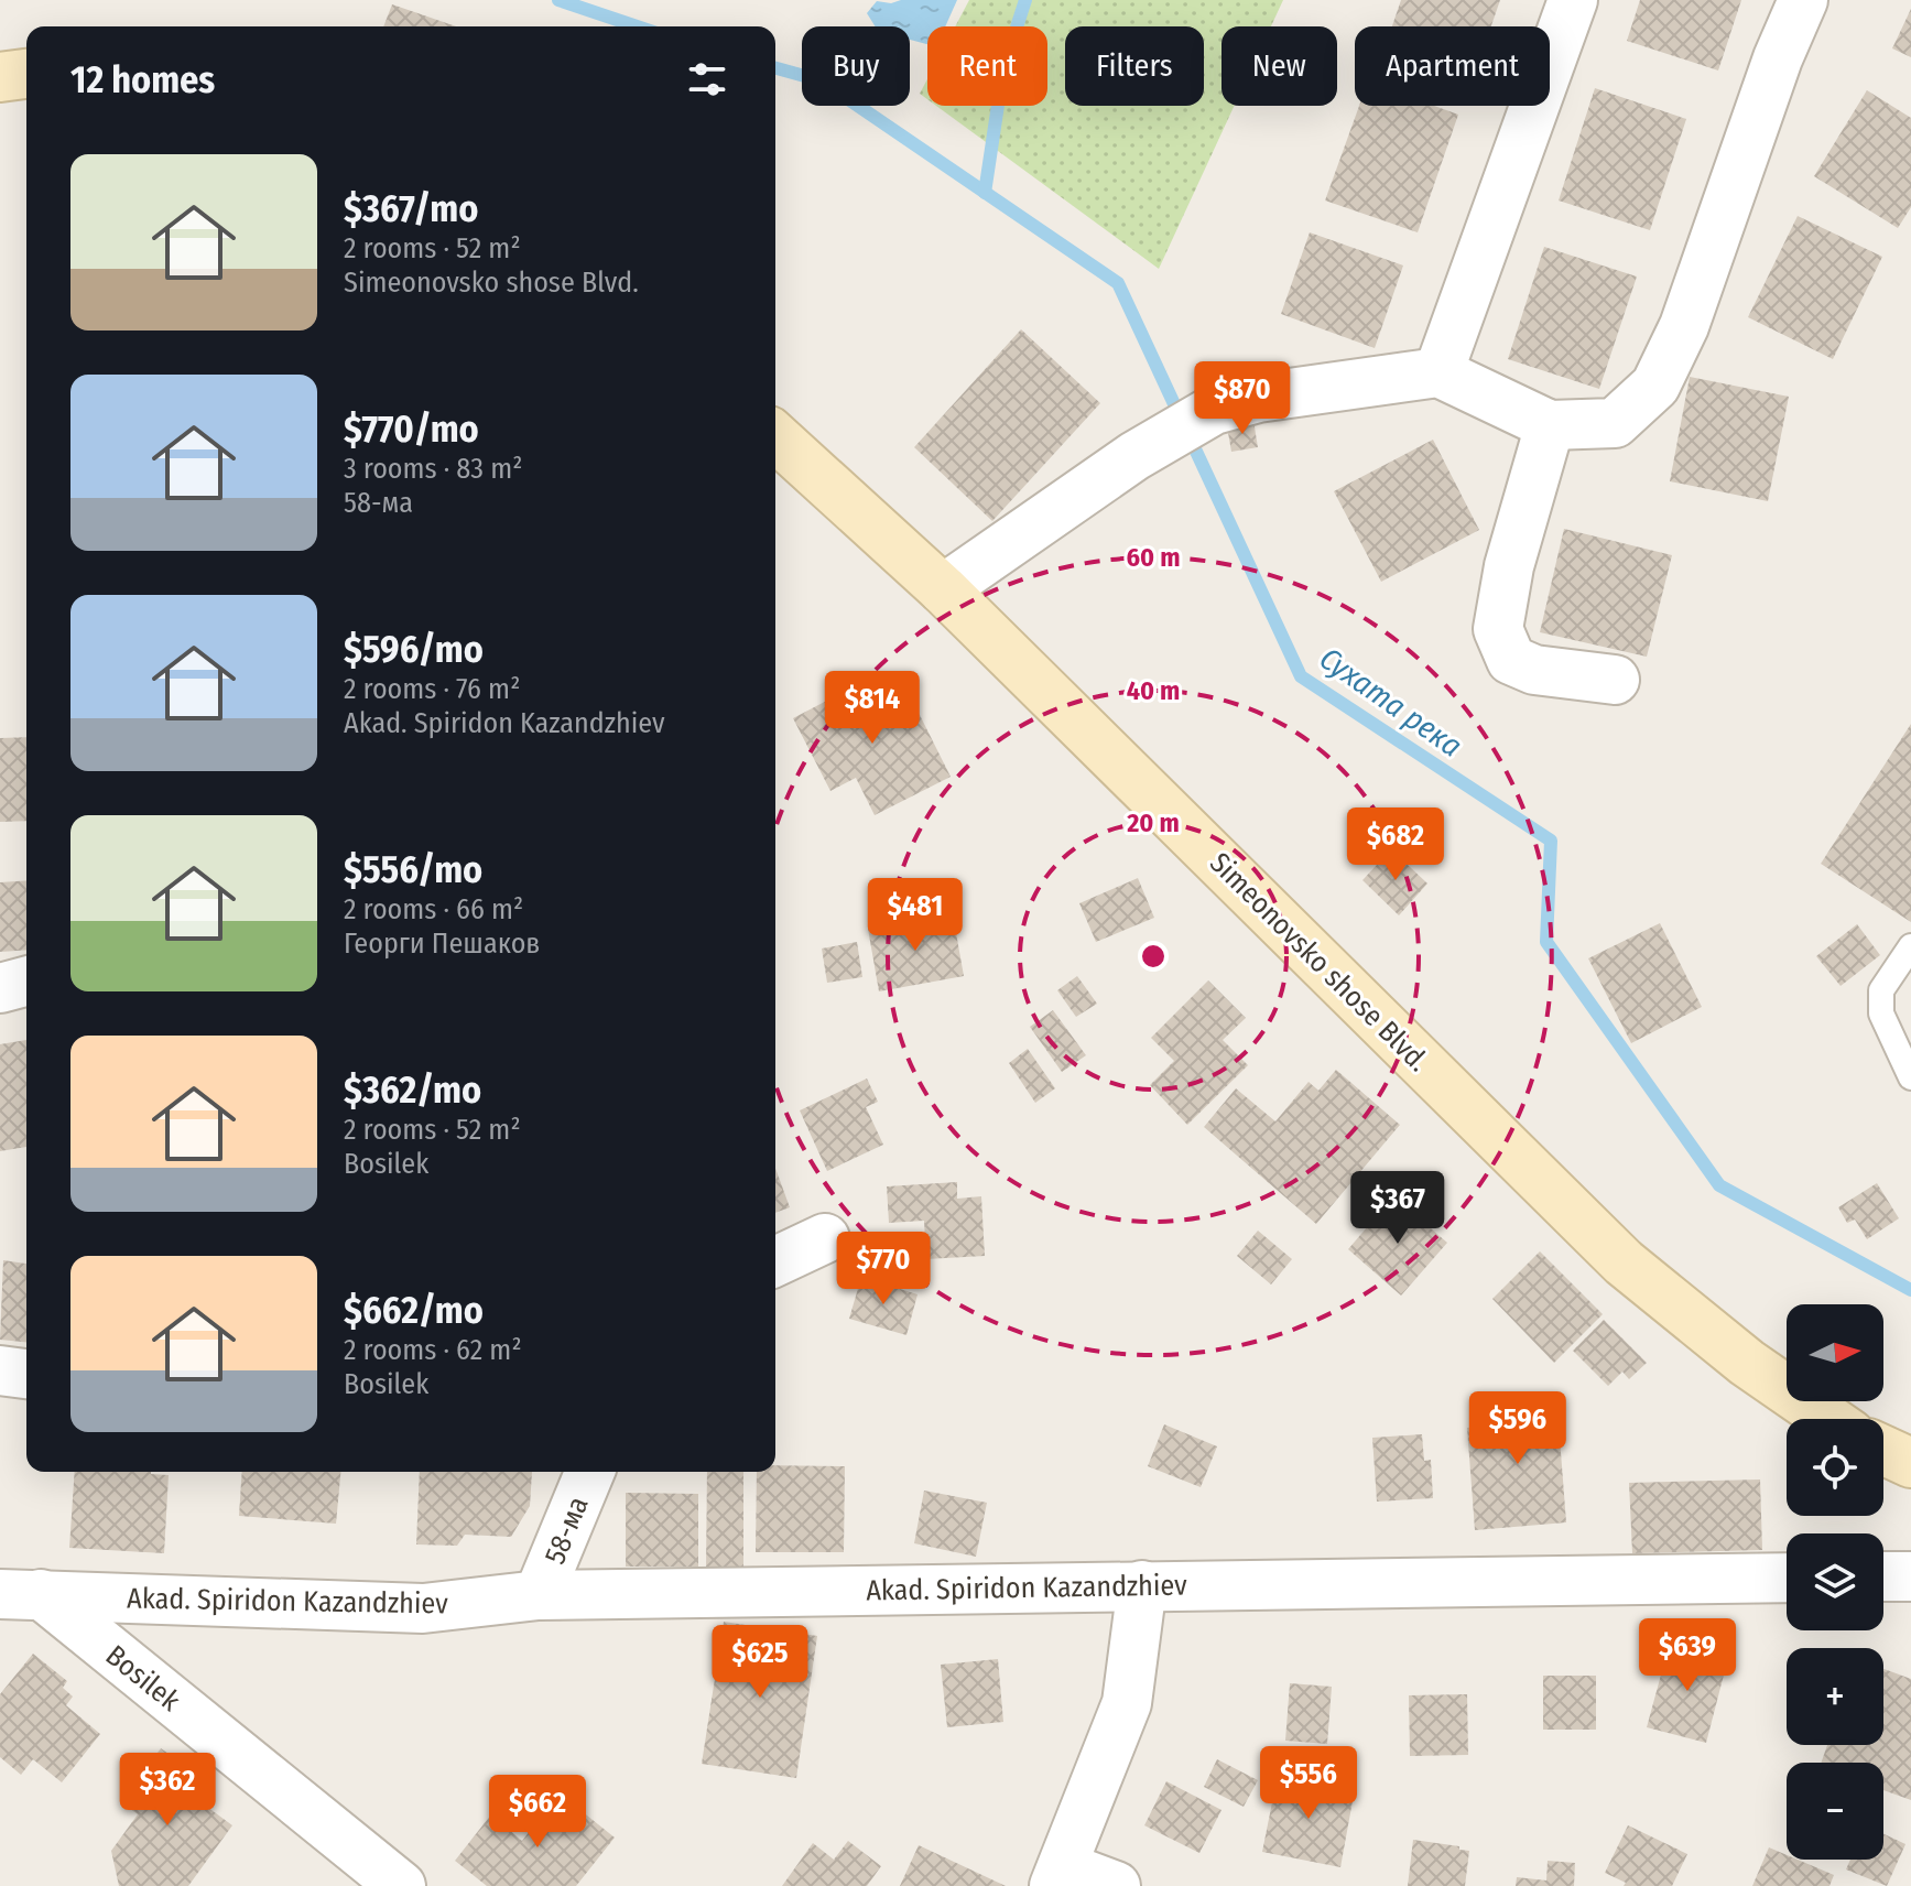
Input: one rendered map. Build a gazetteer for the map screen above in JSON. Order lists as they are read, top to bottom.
{
  "streets": {
    "street": [
      "Simeonovsko shose Blvd.",
      "58-ма",
      "Akad. Spiridon Kazandzhiev",
      "Bosilek"
    ]
  },
  "crossings": [
    ["58-ма", "Akad. Spiridon Kazandzhiev"],
    ["Akad. Spiridon Kazandzhiev", "Bosilek"]
  ],
  "water": ["Сухата река"],
  "north": "right",
  "page": {
    "chip": [
      "Buy",
      "Rent",
      "Filters",
      "New",
      "Apartment"
    ],
    "heading": "12 homes",
    "list": [
      {
        "name": "$367/mo",
        "note": "2 rooms · 52 m² · Simeonovsko shose Blvd."
      },
      {
        "name": "$770/mo",
        "note": "3 rooms · 83 m² · 58-ма"
      },
      {
        "name": "$596/mo",
        "note": "2 rooms · 76 m² · Akad. Spiridon Kazandzhiev"
      },
      {
        "name": "$556/mo",
        "note": "2 rooms · 66 m² · Георги Пешаков"
      },
      {
        "name": "$362/mo",
        "note": "2 rooms · 52 m² · Bosilek"
      },
      {
        "name": "$662/mo",
        "note": "2 rooms · 62 m² · Bosilek"
      }
    ],
    "price": [
      "$870",
      "$814",
      "$682",
      "$481",
      "$367",
      "$770",
      "$596",
      "$639",
      "$625",
      "$556",
      "$362",
      "$662"
    ],
    "map_buttons": ["+", "−"]
  },
  "rings": ["60 m", "40 m", "20 m"]
}
